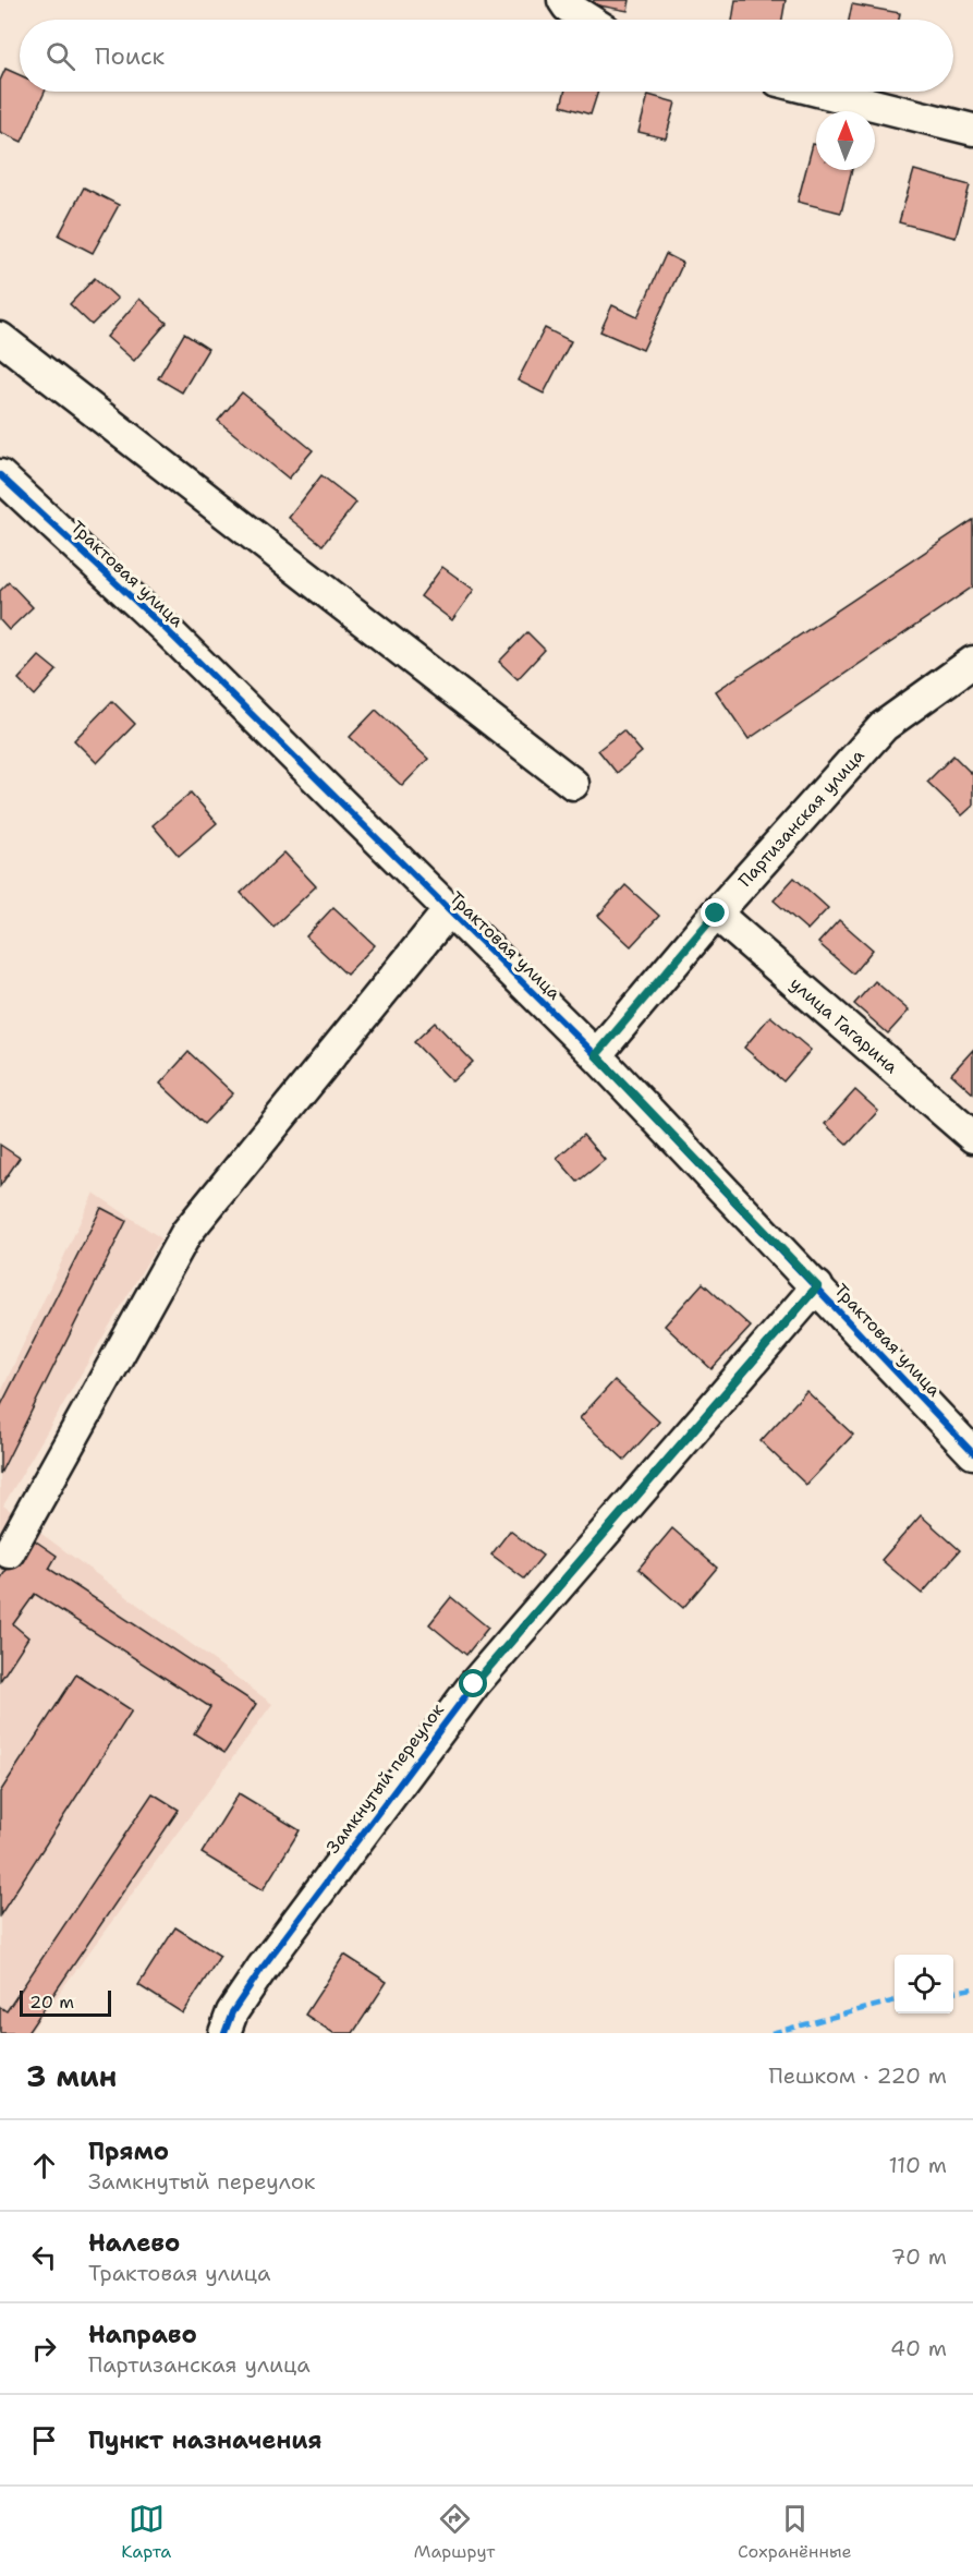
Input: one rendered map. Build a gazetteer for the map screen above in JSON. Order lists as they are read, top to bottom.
{
  "streets": {
    "street": [
      "Трактовая улица",
      "Партизанская улица",
      "улица Гагарина",
      "Замкнутый переулок"
    ]
  },
  "crossings": [
    ["Трактовая улица", "Партизанская улица"],
    ["Трактовая улица", "Замкнутый переулок"],
    ["Партизанская улица", "улица Гагарина"]
  ],
  "scale_bar": "20 m",
  "north": "top",
  "page": {
    "search": "Поиск",
    "scale": "20 m",
    "heading": ["3 мин", "Пешком · 220 m"],
    "list": [
      ["Прямо", "Замкнутый переулок", "110 m"],
      ["Налево", "Трактовая улица", "70 m"],
      ["Направо", "Партизанская улица", "40 m"],
      "Пункт назначения"
    ],
    "nav": ["Карта", "Маршрут", "Сохранённые"]
  }
}
